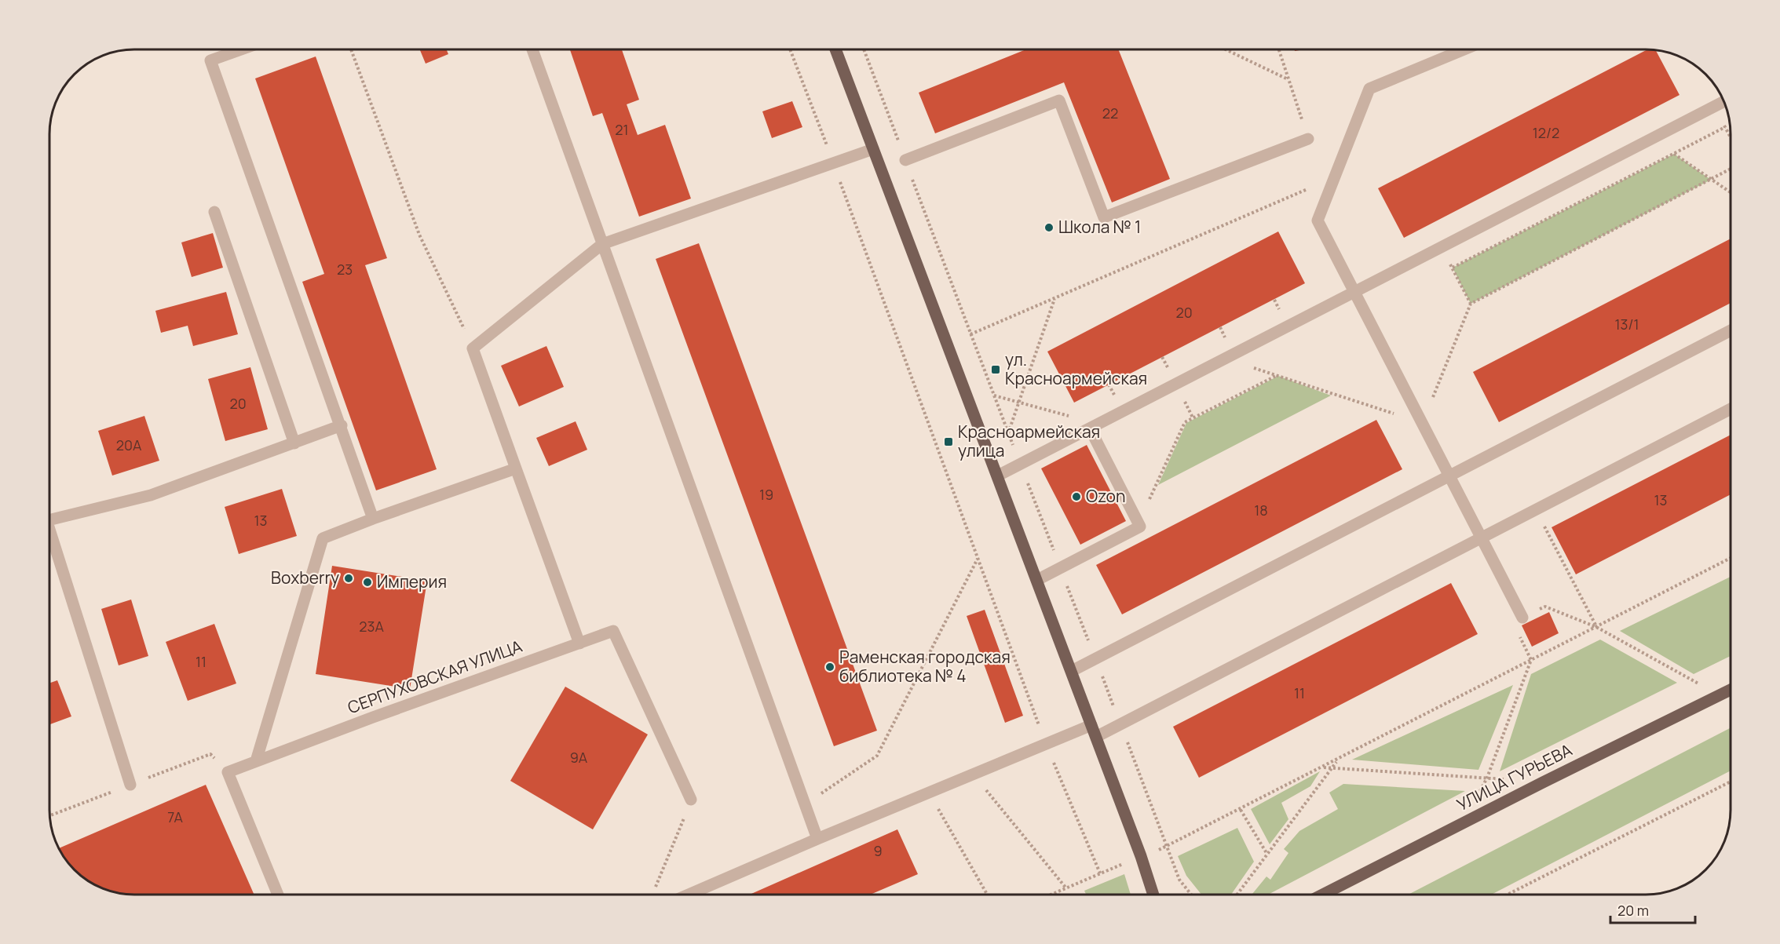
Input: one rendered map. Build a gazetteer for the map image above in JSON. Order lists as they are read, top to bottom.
{
  "streets": {
    "main road": ["УЛИЦА ГУРЬЕВА"],
    "street": ["СЕРПУХОВСКАЯ УЛИЦА"]
  },
  "places": {
    "other": [
      "Школа № 1",
      "Ozon",
      "Boxberry",
      "Империя",
      "Раменская городская библиотека № 4"
    ],
    "transit": ["ул. Красноармейская", "Красноармейская улица"]
  },
  "house_numbers": [
    "22",
    "21",
    "12/2",
    "23",
    "20",
    "13/1",
    "20",
    "20А",
    "19",
    "13",
    "18",
    "13",
    "23А",
    "11",
    "11",
    "9А",
    "7А",
    "9"
  ],
  "scale_bar": "20 m"
}
